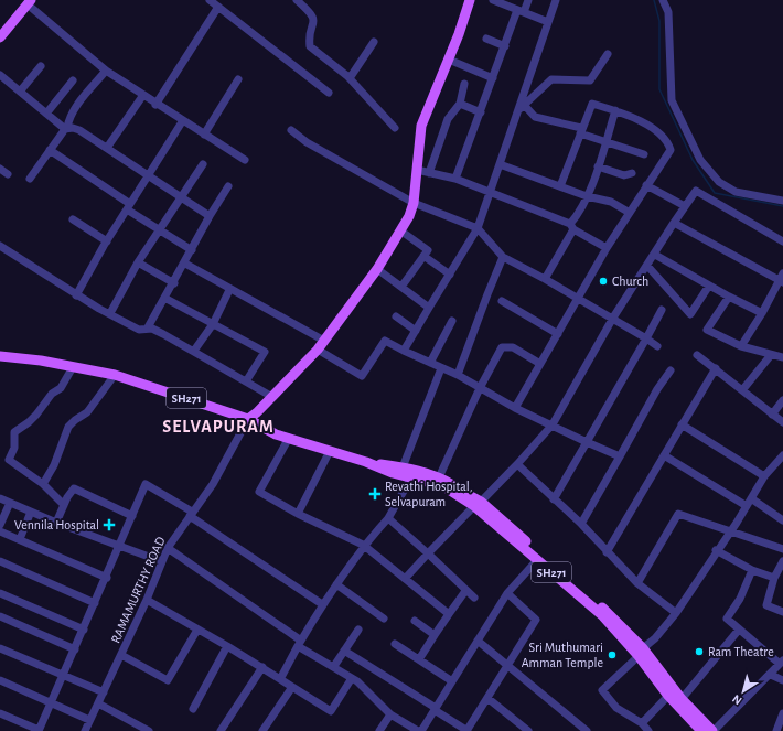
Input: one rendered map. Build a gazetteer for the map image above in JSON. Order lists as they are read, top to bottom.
{
  "streets": {
    "main road": ["SH271"],
    "street": ["RAMAMURTHY ROAD"]
  },
  "crossings": [
    ["SH271", "RAMAMURTHY ROAD"]
  ],
  "districts": ["SELVAPURAM"],
  "places": {
    "other": ["Church", "Ram Theatre", "Sri Muthumari Amman Temple"],
    "health": ["Revathi Hospital, Selvapuram", "Vennila Hospital"]
  },
  "north": "bottom left"
}
